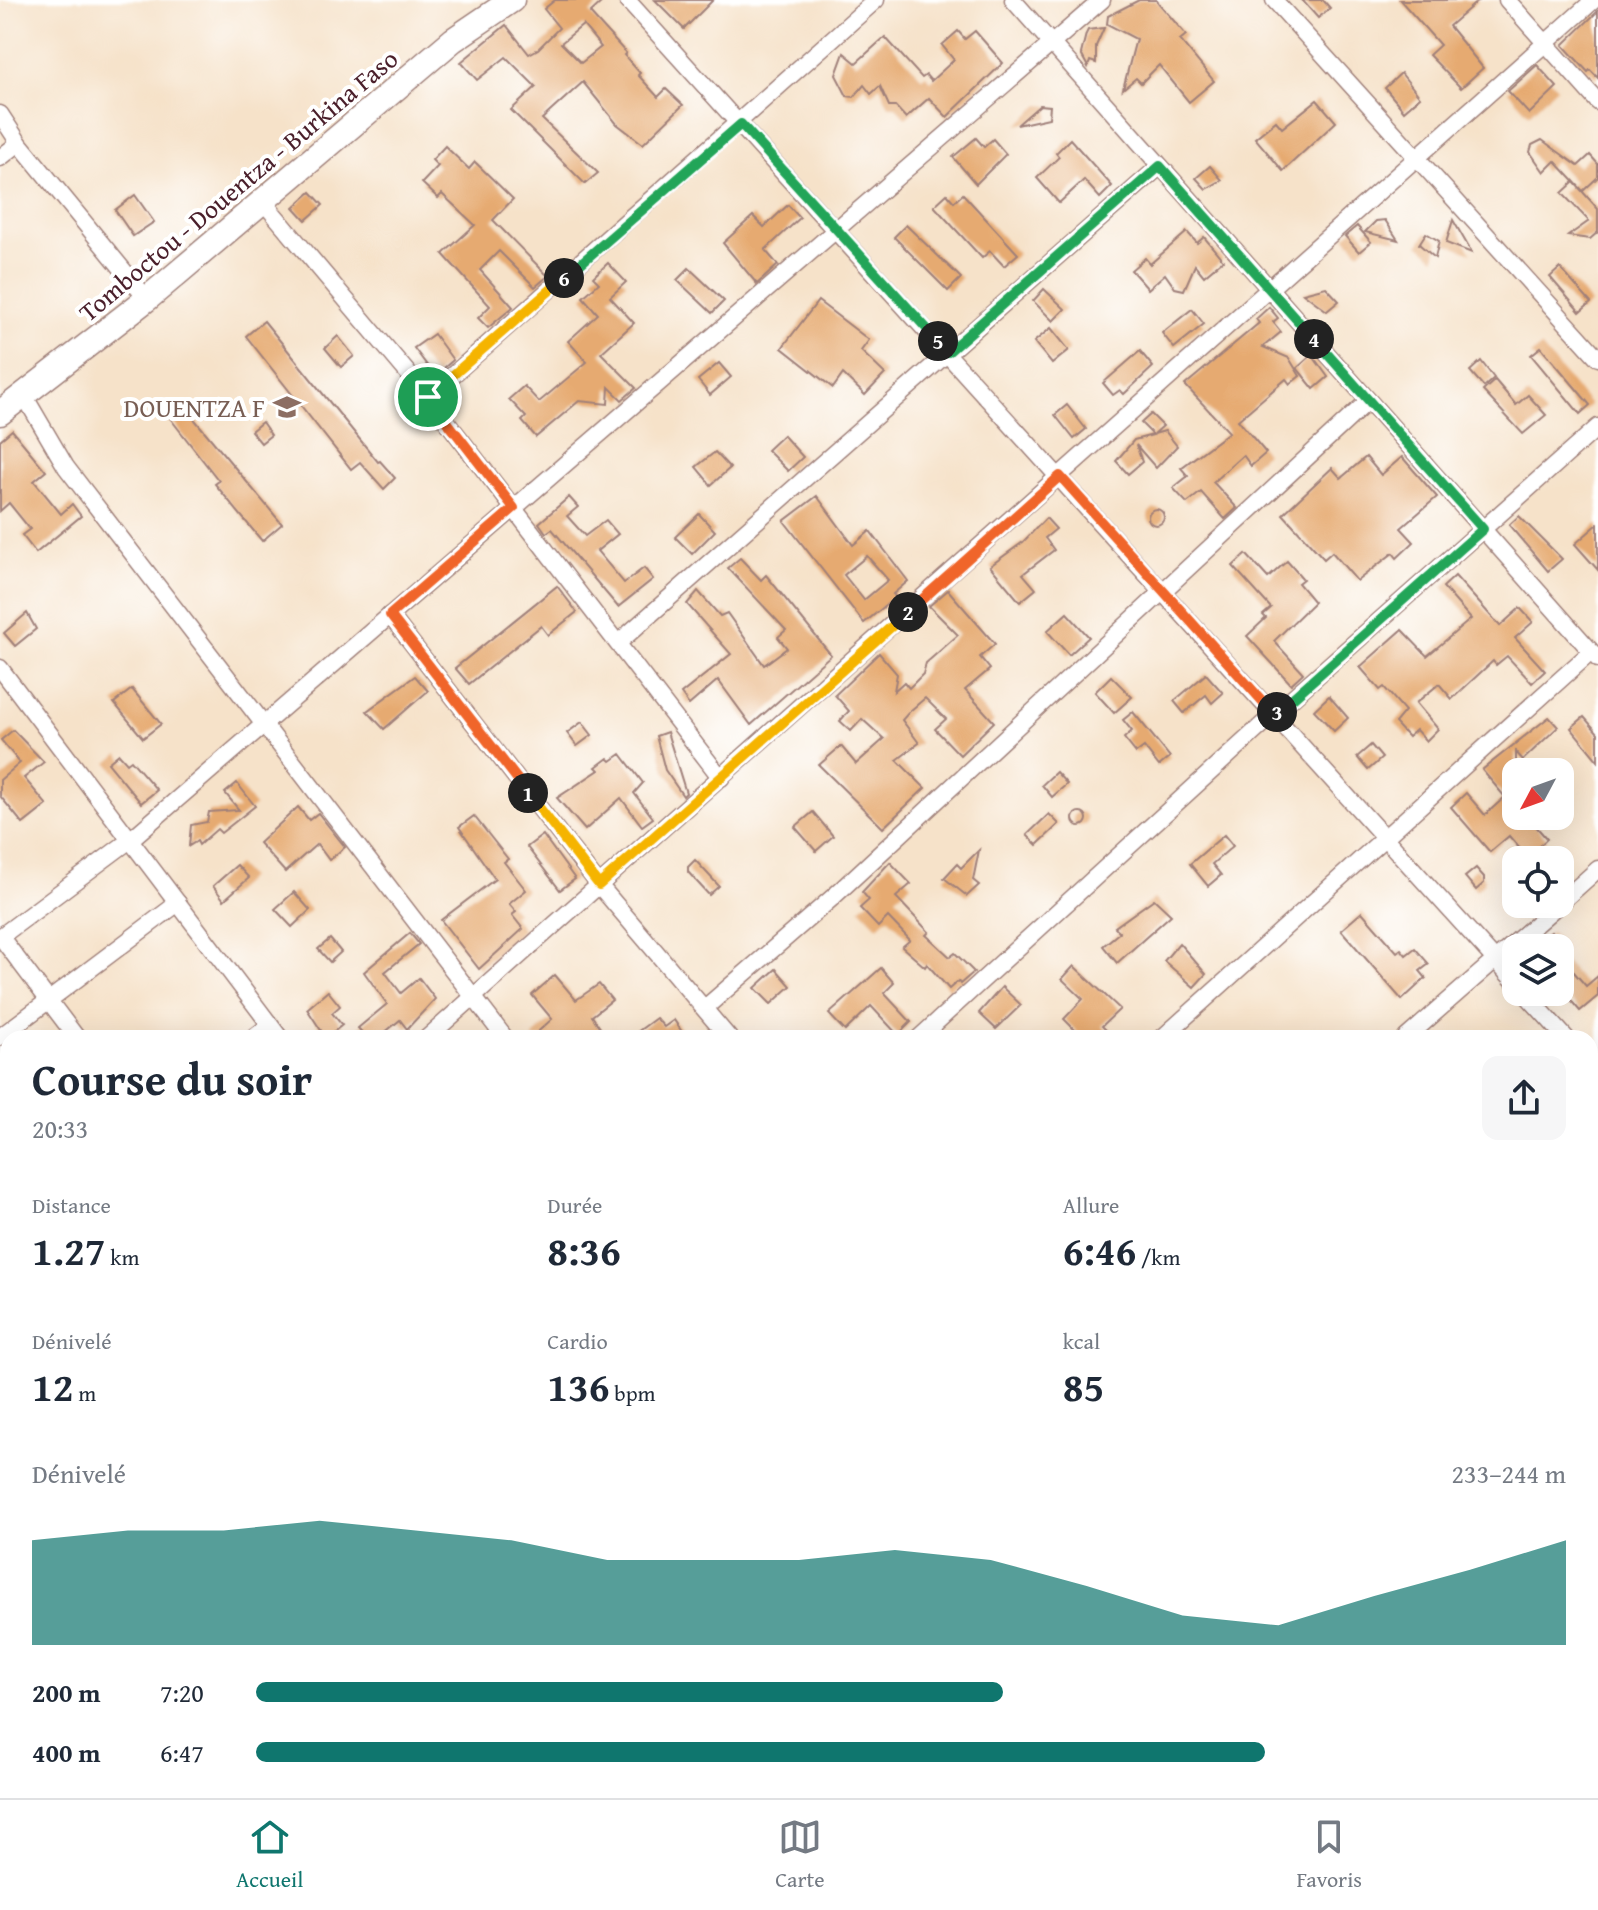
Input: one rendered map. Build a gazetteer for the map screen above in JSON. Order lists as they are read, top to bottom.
{
  "streets": {
    "main road": ["Tomboctou - Douentza - Burkina Faso"]
  },
  "places": {
    "school or university": ["DOUENTZA F"]
  },
  "north": "bottom left",
  "page": {
    "pins": [
      "6",
      "4",
      "5",
      "2",
      "3",
      "1"
    ],
    "heading": ["Course du soir", "20:33"],
    "stats": [
      ["Distance", "1.27 km"],
      ["Durée", "8:36"],
      ["Allure", "6:46 /km"],
      ["Dénivelé", "12 m"],
      ["Cardio", "136 bpm"],
      ["kcal", "85"]
    ],
    "chart": ["Dénivelé", "233–244 m"],
    "list": [
      {
        "name": "200 m",
        "note": "7:20"
      },
      {
        "name": "400 m",
        "note": "6:47"
      }
    ],
    "tabs": ["Accueil", "Carte", "Favoris"]
  }
}
